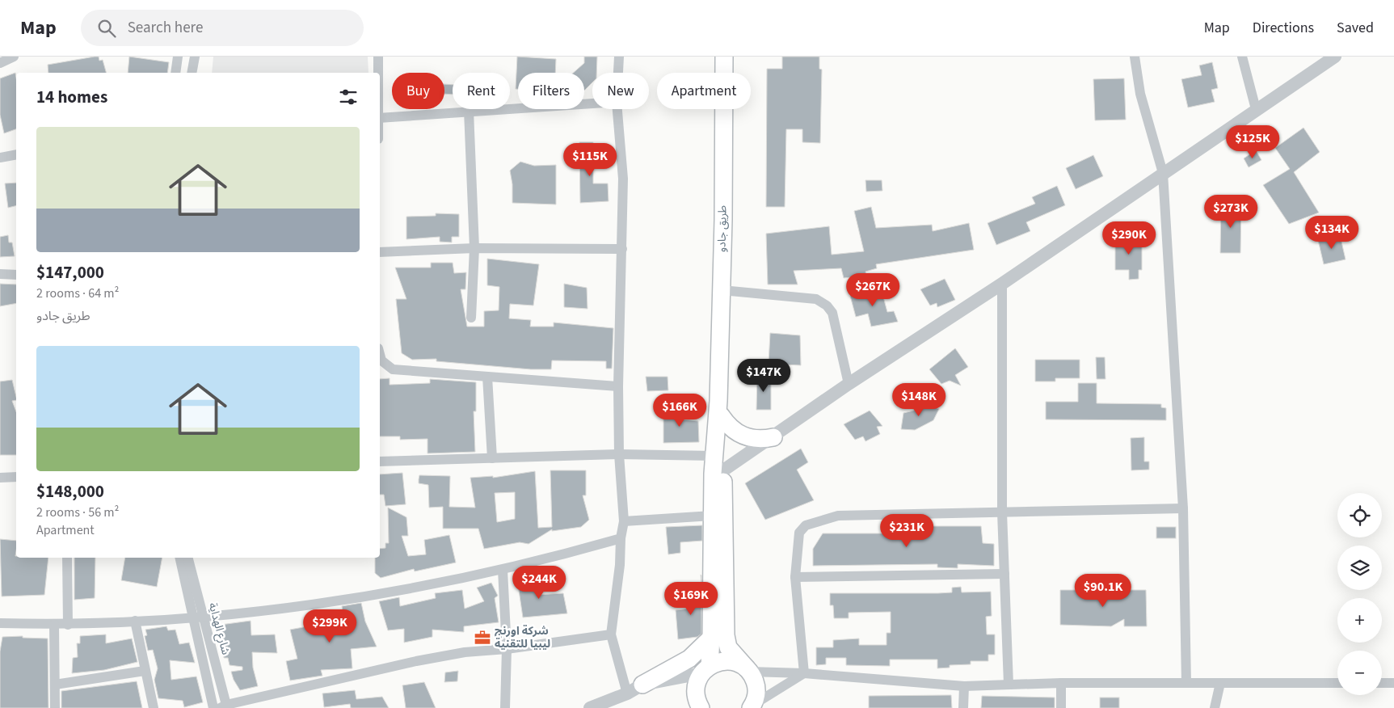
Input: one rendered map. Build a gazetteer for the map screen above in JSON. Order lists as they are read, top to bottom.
{
  "streets": {
    "highway": ["طريق جادو"],
    "street": ["شارع الهداية"]
  },
  "places": {
    "office": ["شركة اورنج ليبيا للتقنية"]
  },
  "page": {
    "header": "Map",
    "search": "Search here",
    "nav": ["Map", "Directions", "Saved"],
    "chip": [
      "Buy",
      "Rent",
      "Filters",
      "New",
      "Apartment"
    ],
    "heading": "14 homes",
    "list": [
      {
        "name": "$147,000",
        "note": "2 rooms · 64 m² · طريق جادو"
      },
      {
        "name": "$148,000",
        "note": "2 rooms · 56 m² · Apartment"
      }
    ],
    "price": [
      "$125K",
      "$115K",
      "$273K",
      "$134K",
      "$290K",
      "$267K",
      "$147K",
      "$148K",
      "$166K",
      "$231K",
      "$244K",
      "$90.1K",
      "$169K",
      "$299K"
    ],
    "map_buttons": ["+", "−"]
  }
}
